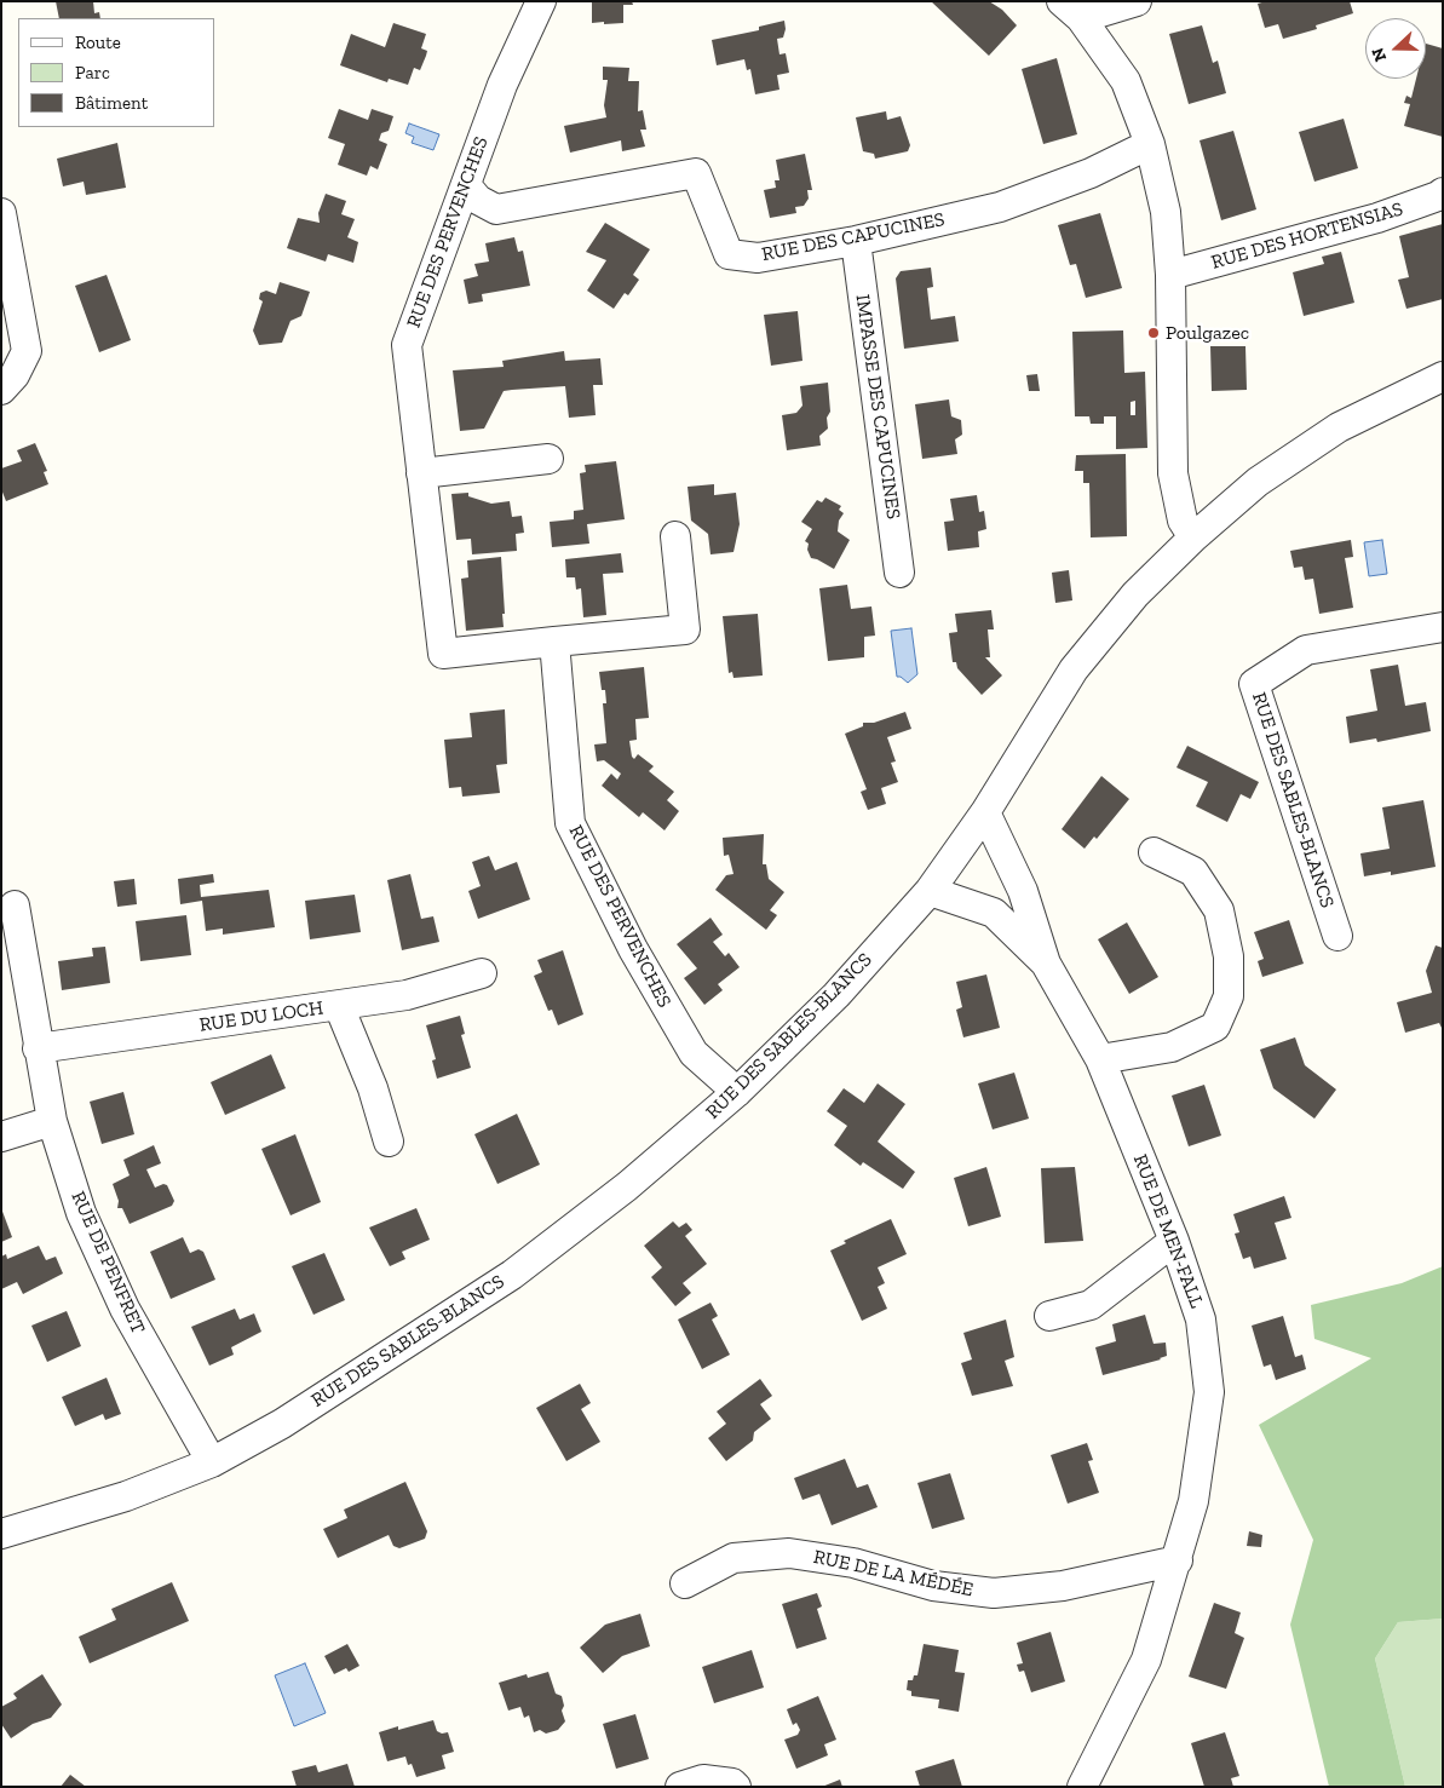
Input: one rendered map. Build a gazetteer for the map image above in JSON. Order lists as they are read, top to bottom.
{
  "streets": {
    "street": [
      "RUE DES PERVENCHES",
      "RUE DES HORTENSIAS",
      "RUE DES CAPUCINES",
      "IMPASSE DES CAPUCINES",
      "RUE DES SABLES-BLANCS",
      "RUE DU LOCH",
      "RUE DE MEN-FALL",
      "RUE DE PENFRET",
      "RUE DE LA MÉDÉE"
    ]
  },
  "crossings": [
    ["RUE DES PERVENCHES", "RUE DES CAPUCINES"],
    ["RUE DES PERVENCHES", "RUE DES SABLES-BLANCS"],
    ["RUE DES CAPUCINES", "IMPASSE DES CAPUCINES"],
    ["RUE DES SABLES-BLANCS", "RUE DE MEN-FALL"],
    ["RUE DES SABLES-BLANCS", "RUE DE PENFRET"],
    ["RUE DU LOCH", "RUE DE PENFRET"],
    ["RUE DE MEN-FALL", "RUE DE LA MÉDÉE"]
  ],
  "places": ["Poulgazec"],
  "legend": ["Route", "Parc", "Bâtiment"],
  "north": "left"
}
